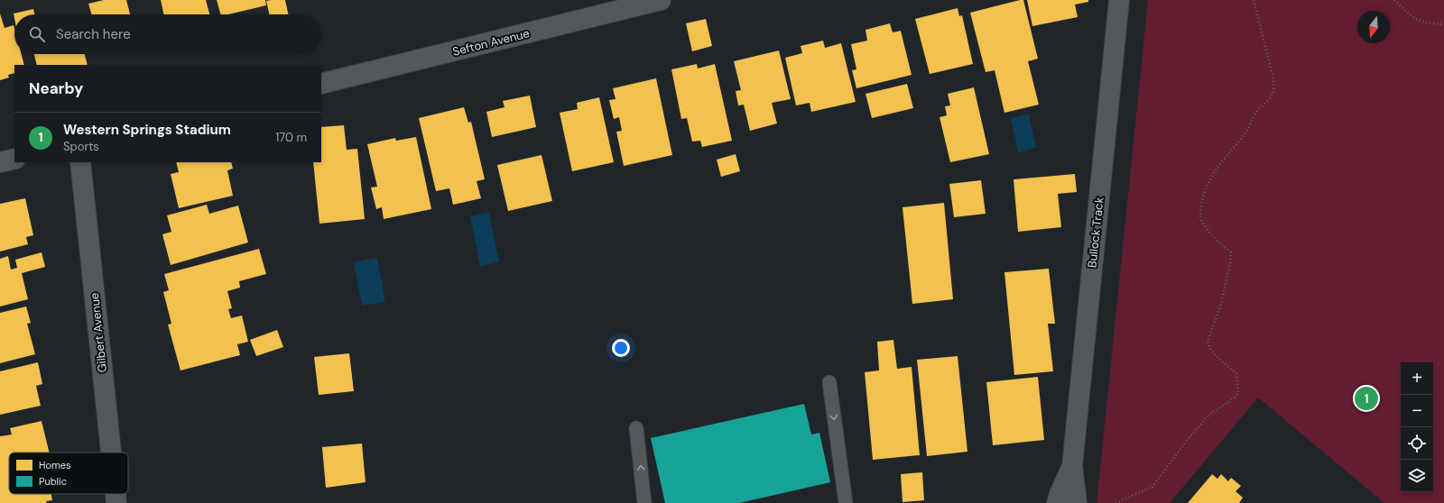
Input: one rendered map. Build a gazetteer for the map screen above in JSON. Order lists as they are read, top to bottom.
{
  "streets": {
    "street": ["Sefton Avenue", "Bullock Track", "Gilbert Avenue"]
  },
  "legend": ["Homes", "Public"],
  "north": "bottom",
  "page": {
    "search": "Search here",
    "heading": "Nearby",
    "list": [
      {
        "mark": "1",
        "name": "Western Springs Stadium",
        "note": "Sports",
        "value": "170 m"
      }
    ],
    "map_buttons": ["+", "−"],
    "pins": "1"
  }
}
